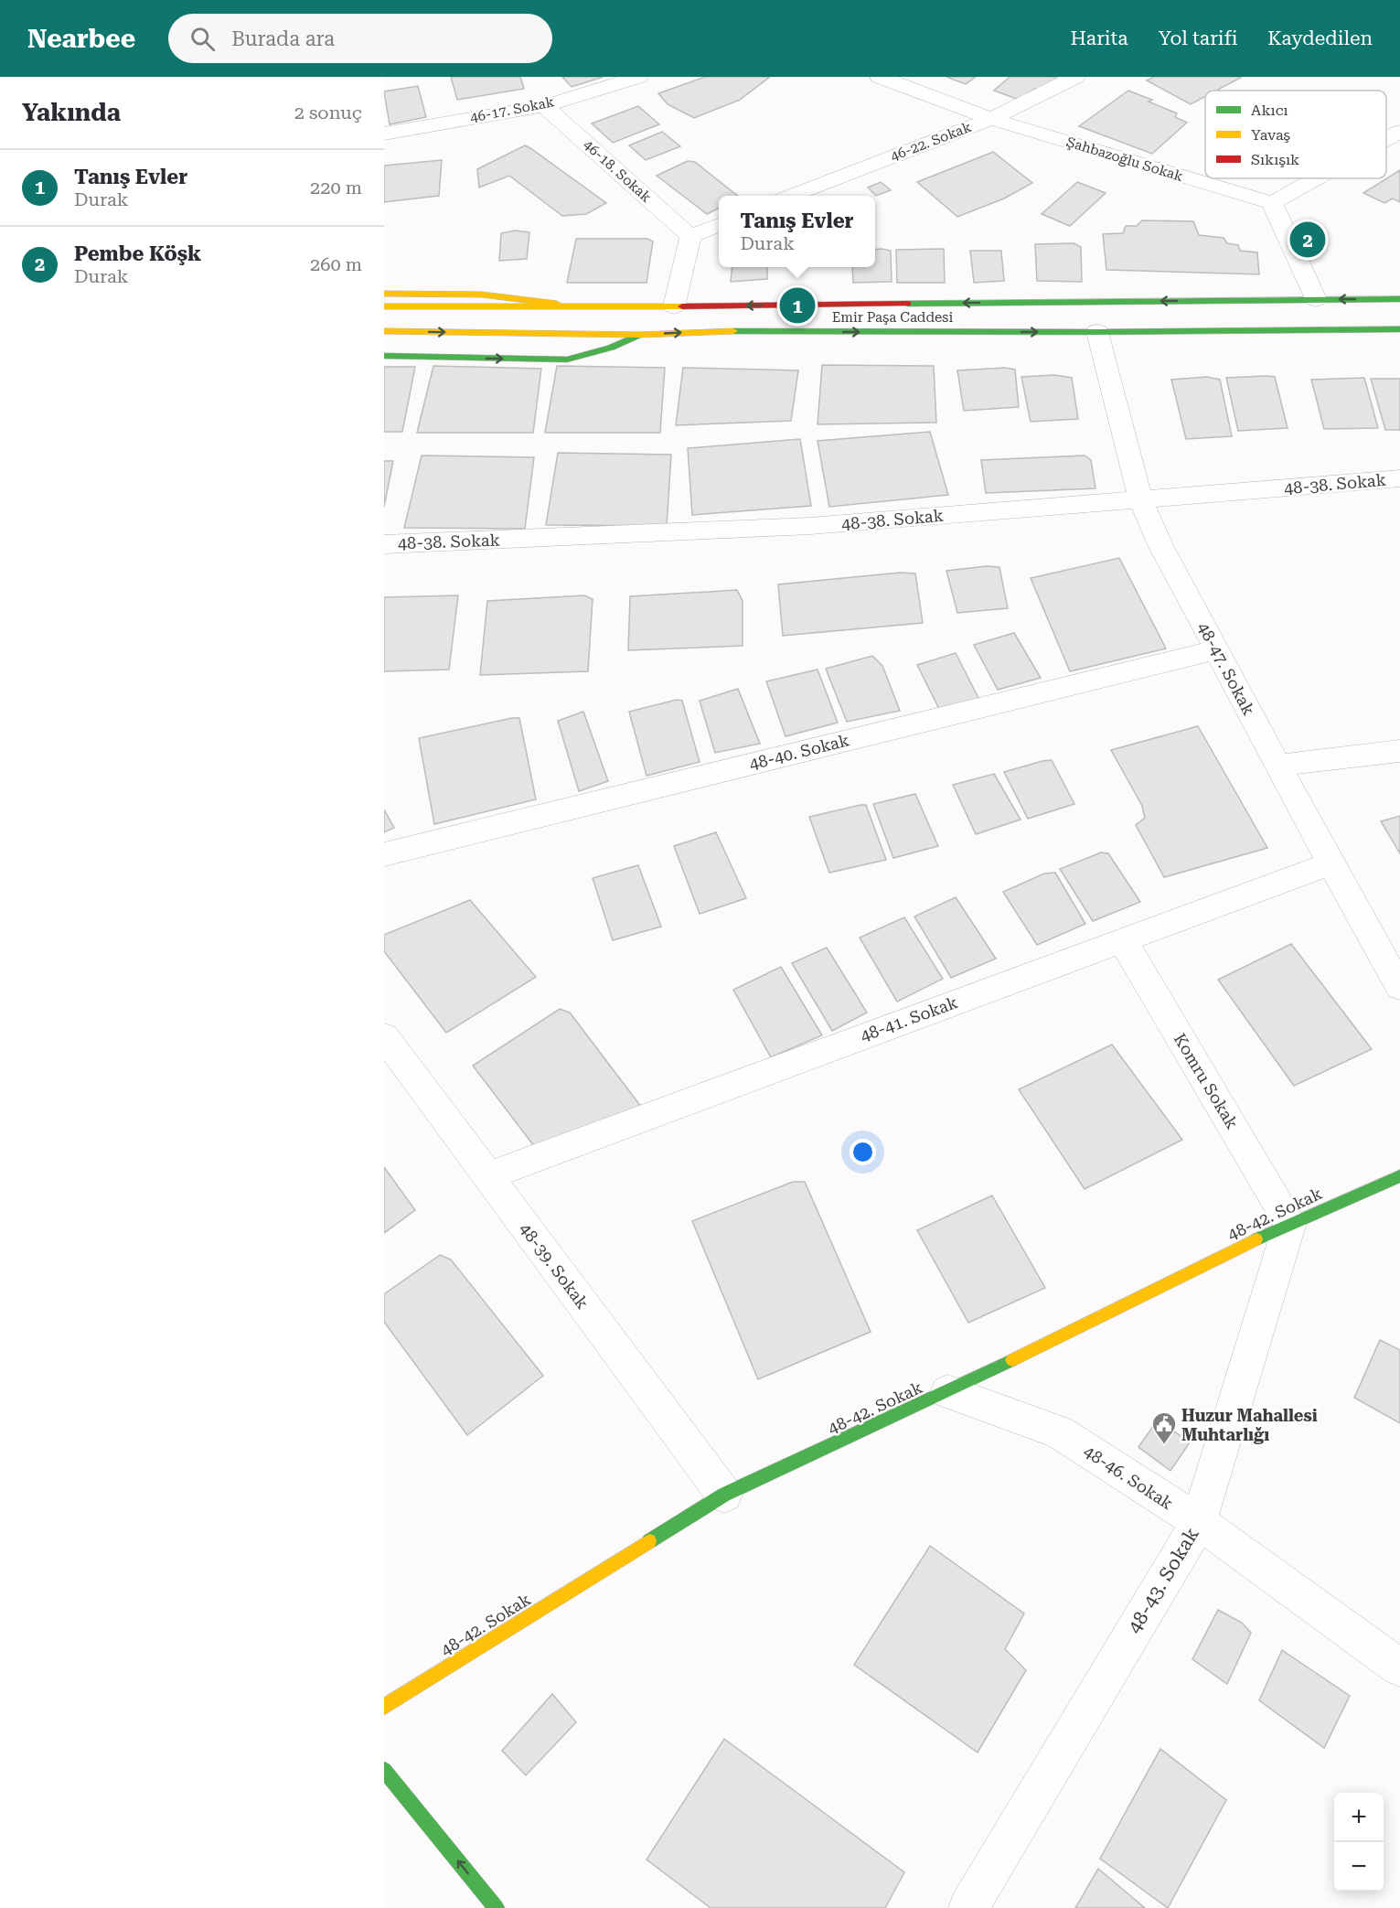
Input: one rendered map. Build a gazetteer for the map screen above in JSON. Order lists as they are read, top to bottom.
{
  "streets": {
    "main road": ["Emir Paşa Caddesi", "48-42. Sokak"],
    "street": [
      "46-17. Sokak",
      "46-22. Sokak",
      "Şahbazoğlu Sokak",
      "46-18. Sokak",
      "48-38. Sokak",
      "48-47. Sokak",
      "48-40. Sokak",
      "48-41. Sokak",
      "Komru Sokak",
      "48-39. Sokak",
      "48-46. Sokak",
      "48-43. Sokak"
    ]
  },
  "crossings": [
    ["46-17. Sokak", "46-18. Sokak"],
    ["46-22. Sokak", "Şahbazoğlu Sokak"],
    ["Emir Paşa Caddesi", "48-47. Sokak"],
    ["48-38. Sokak", "48-47. Sokak"],
    ["48-47. Sokak", "48-40. Sokak"],
    ["48-47. Sokak", "48-41. Sokak"],
    ["48-41. Sokak", "Komru Sokak"],
    ["48-41. Sokak", "48-39. Sokak"],
    ["Komru Sokak", "48-42. Sokak"],
    ["Komru Sokak", "48-43. Sokak"],
    ["48-42. Sokak", "48-39. Sokak"],
    ["48-42. Sokak", "48-46. Sokak"],
    ["48-42. Sokak", "48-43. Sokak"],
    ["48-46. Sokak", "48-43. Sokak"]
  ],
  "places": {
    "public building": ["Huzur Mahallesi Muhtarlığı"]
  },
  "legend": ["Akıcı", "Yavaş", "Sıkışık"],
  "page": {
    "header": "Nearbee",
    "search": "Burada ara",
    "nav": ["Harita", "Yol tarifi", "Kaydedilen"],
    "heading": ["Yakında", "2 sonuç"],
    "list": [
      {
        "mark": "1",
        "name": "Tanış Evler",
        "note": "Durak",
        "value": "220 m"
      },
      {
        "mark": "2",
        "name": "Pembe Köşk",
        "note": "Durak",
        "value": "260 m"
      }
    ],
    "popup": ["Tanış Evler", "Durak"],
    "pins": ["2", "1"],
    "map_buttons": ["+", "−"]
  }
}
